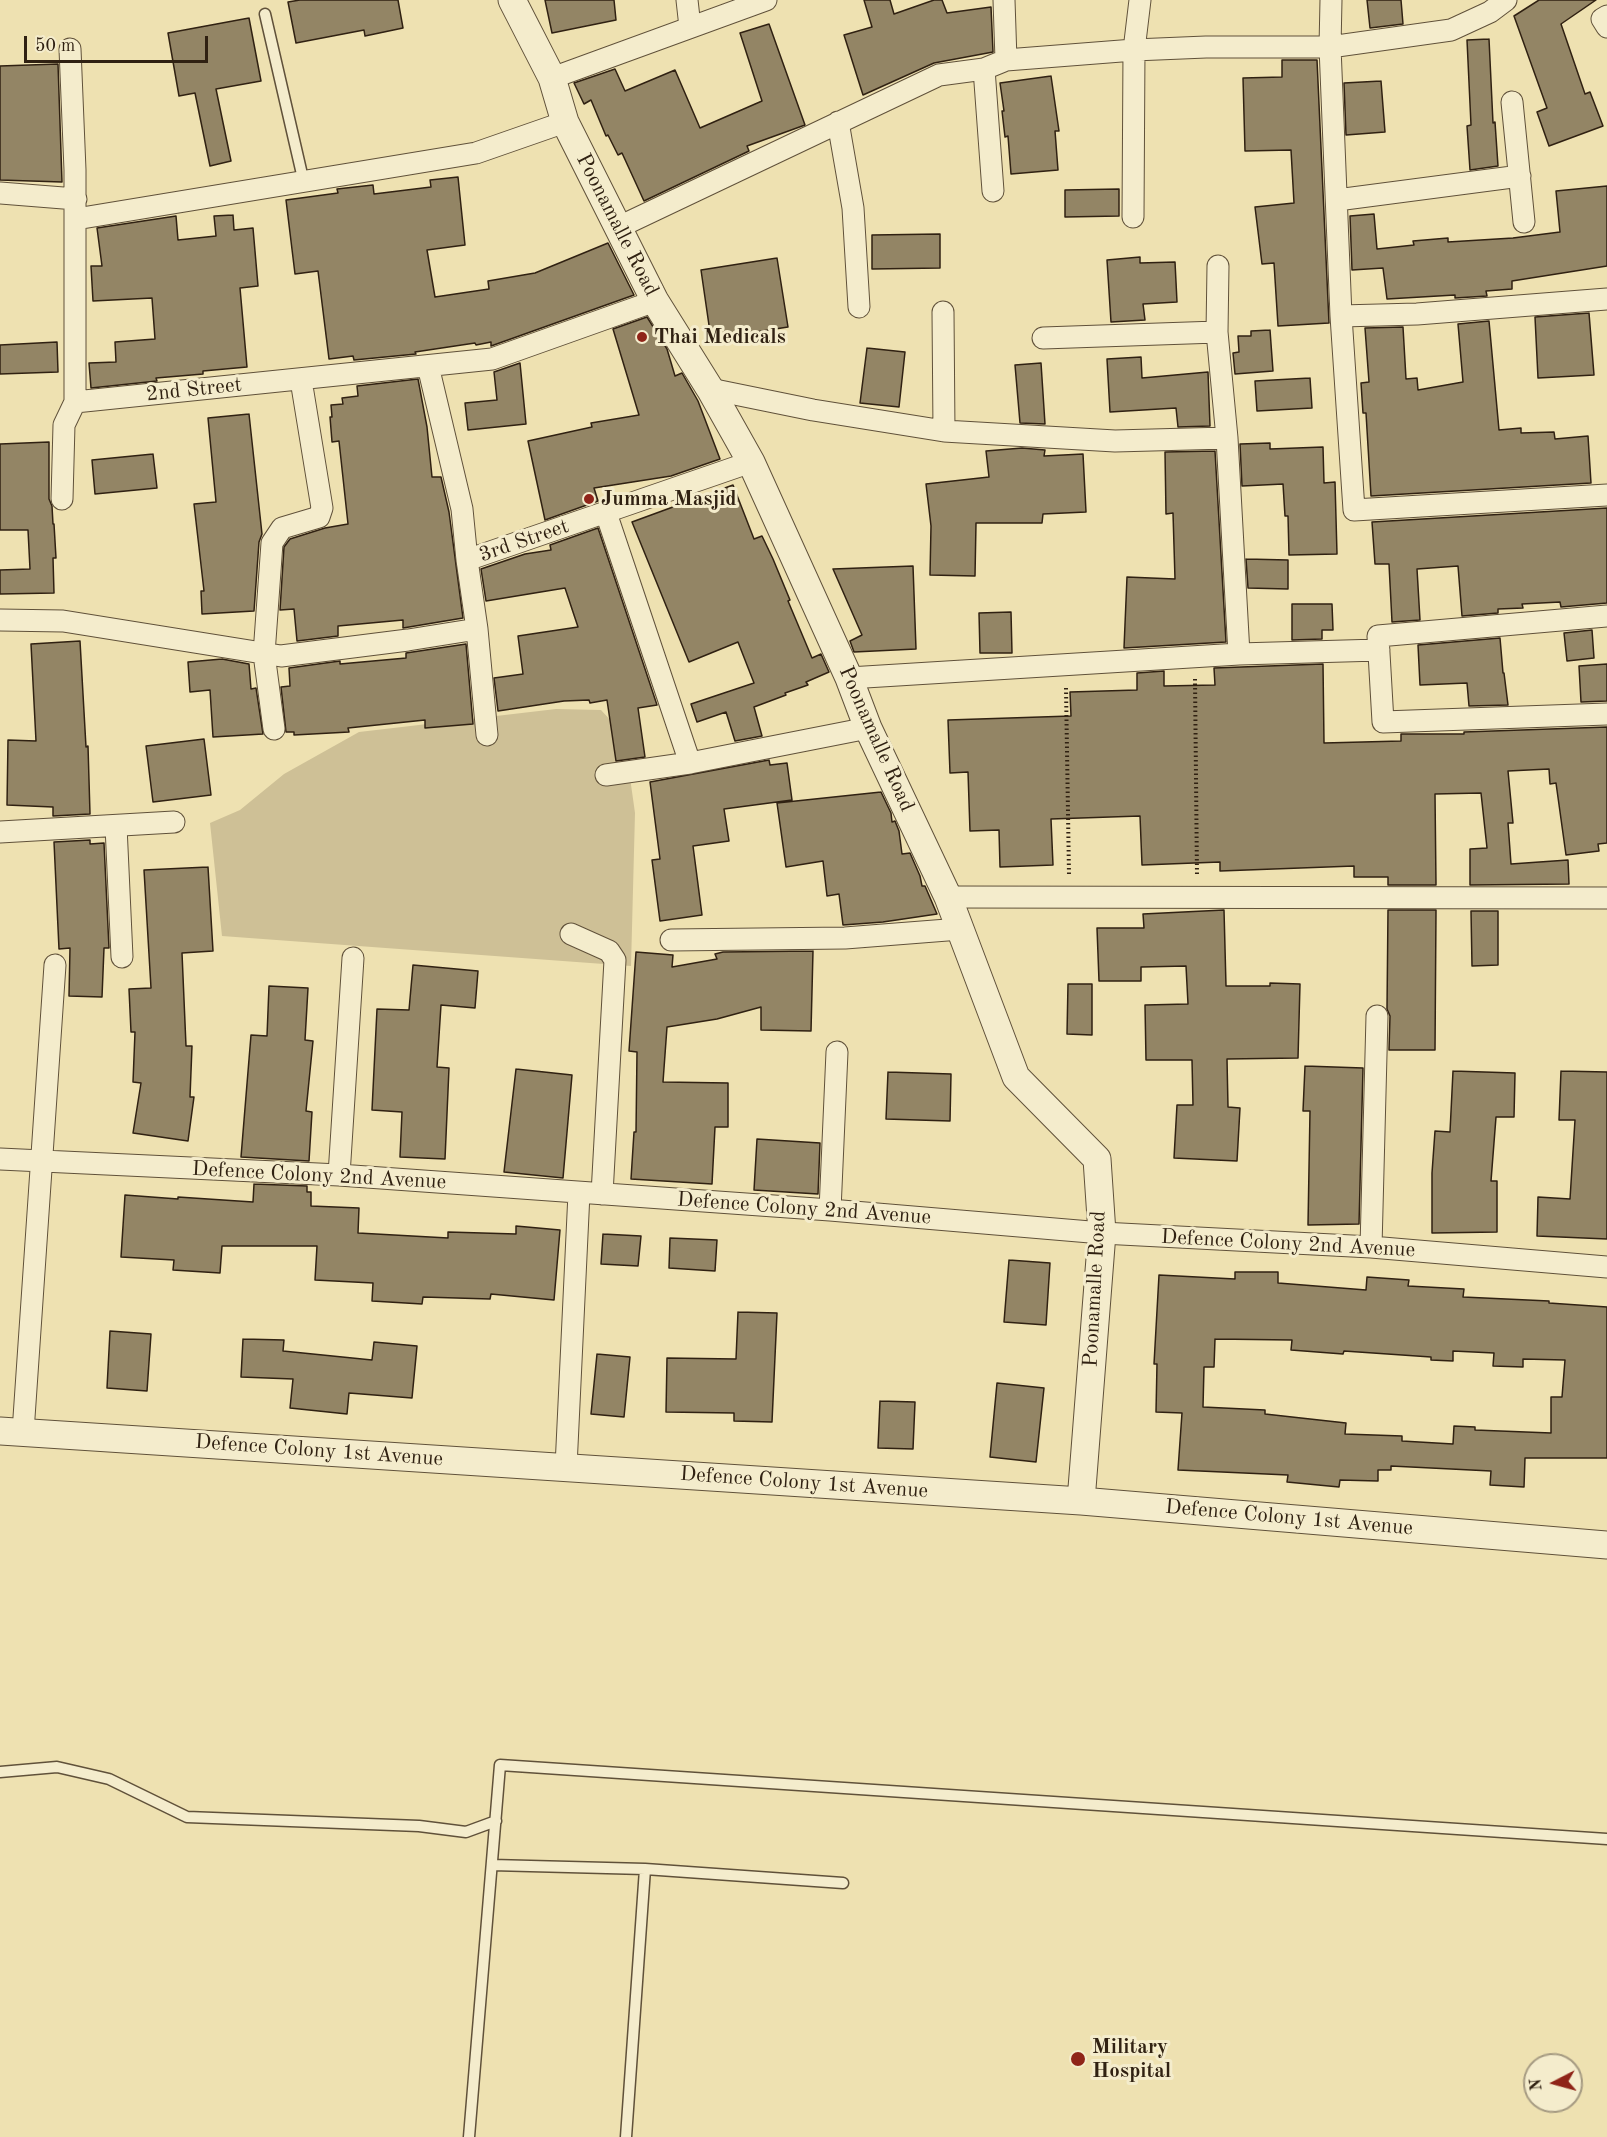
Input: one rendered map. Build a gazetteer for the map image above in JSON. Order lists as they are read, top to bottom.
{
  "streets": {
    "street": [
      "Poonamalle Road",
      "2nd Street",
      "3rd Street",
      "Defence Colony 2nd Avenue",
      "Defence Colony 1st Avenue"
    ]
  },
  "crossings": [
    ["Poonamalle Road", "2nd Street"],
    ["Poonamalle Road", "3rd Street"],
    ["Poonamalle Road", "Defence Colony 2nd Avenue"],
    ["Poonamalle Road", "Defence Colony 1st Avenue"]
  ],
  "places": ["Thai Medicals", "Jumma Masjid", "Military Hospital"],
  "scale_bar": "50 m",
  "north": "left"
}
